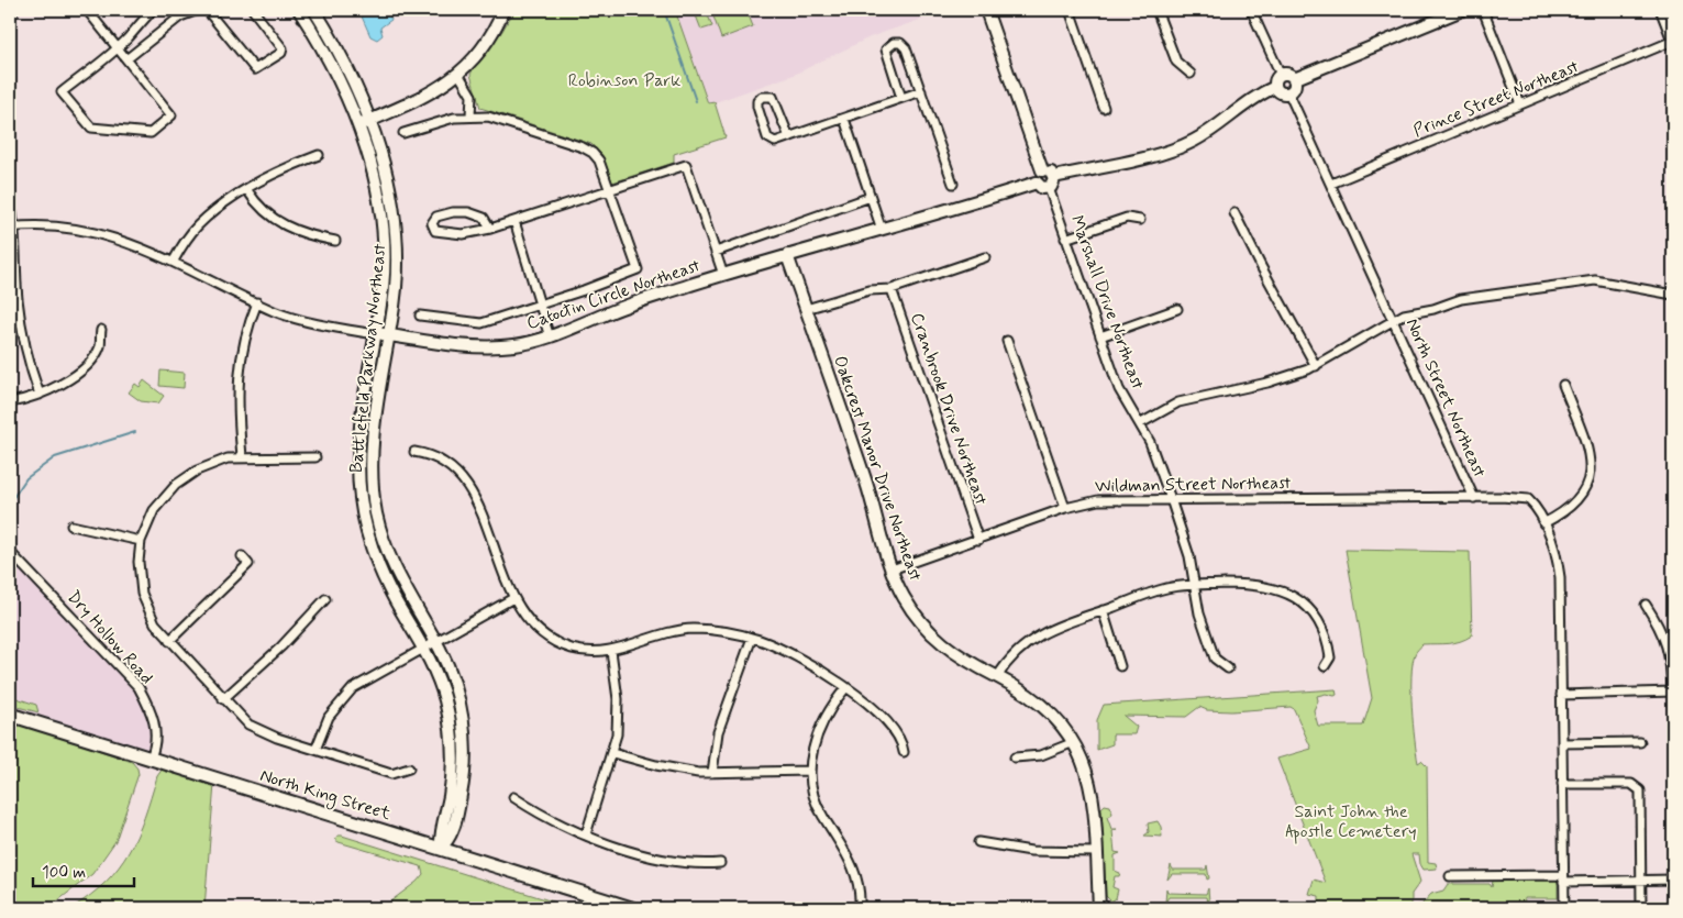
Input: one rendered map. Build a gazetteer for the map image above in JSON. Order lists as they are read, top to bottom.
{
  "streets": {
    "main road": ["North King Street"],
    "street": [
      "Prince Street Northeast",
      "Catoctin Circle Northeast",
      "Marshall Drive Northeast",
      "Battlefield Parkway Northeast",
      "North Street Northeast",
      "Cranbrook Drive Northeast",
      "Oakcrest Manor Drive Northeast",
      "Wildman Street Northeast",
      "Dry Hollow Road"
    ]
  },
  "crossings": [
    ["Prince Street Northeast", "North Street Northeast"],
    ["Catoctin Circle Northeast", "Marshall Drive Northeast"],
    ["Catoctin Circle Northeast", "Battlefield Parkway Northeast"],
    ["Catoctin Circle Northeast", "Oakcrest Manor Drive Northeast"],
    ["Marshall Drive Northeast", "Wildman Street Northeast"],
    ["Battlefield Parkway Northeast", "North King Street"],
    ["North Street Northeast", "Wildman Street Northeast"],
    ["Cranbrook Drive Northeast", "Wildman Street Northeast"],
    ["Oakcrest Manor Drive Northeast", "Wildman Street Northeast"],
    ["Dry Hollow Road", "North King Street"]
  ],
  "parks": ["Robinson Park", "Saint John the Apostle Cemetery"],
  "scale_bar": "100 m"
}
